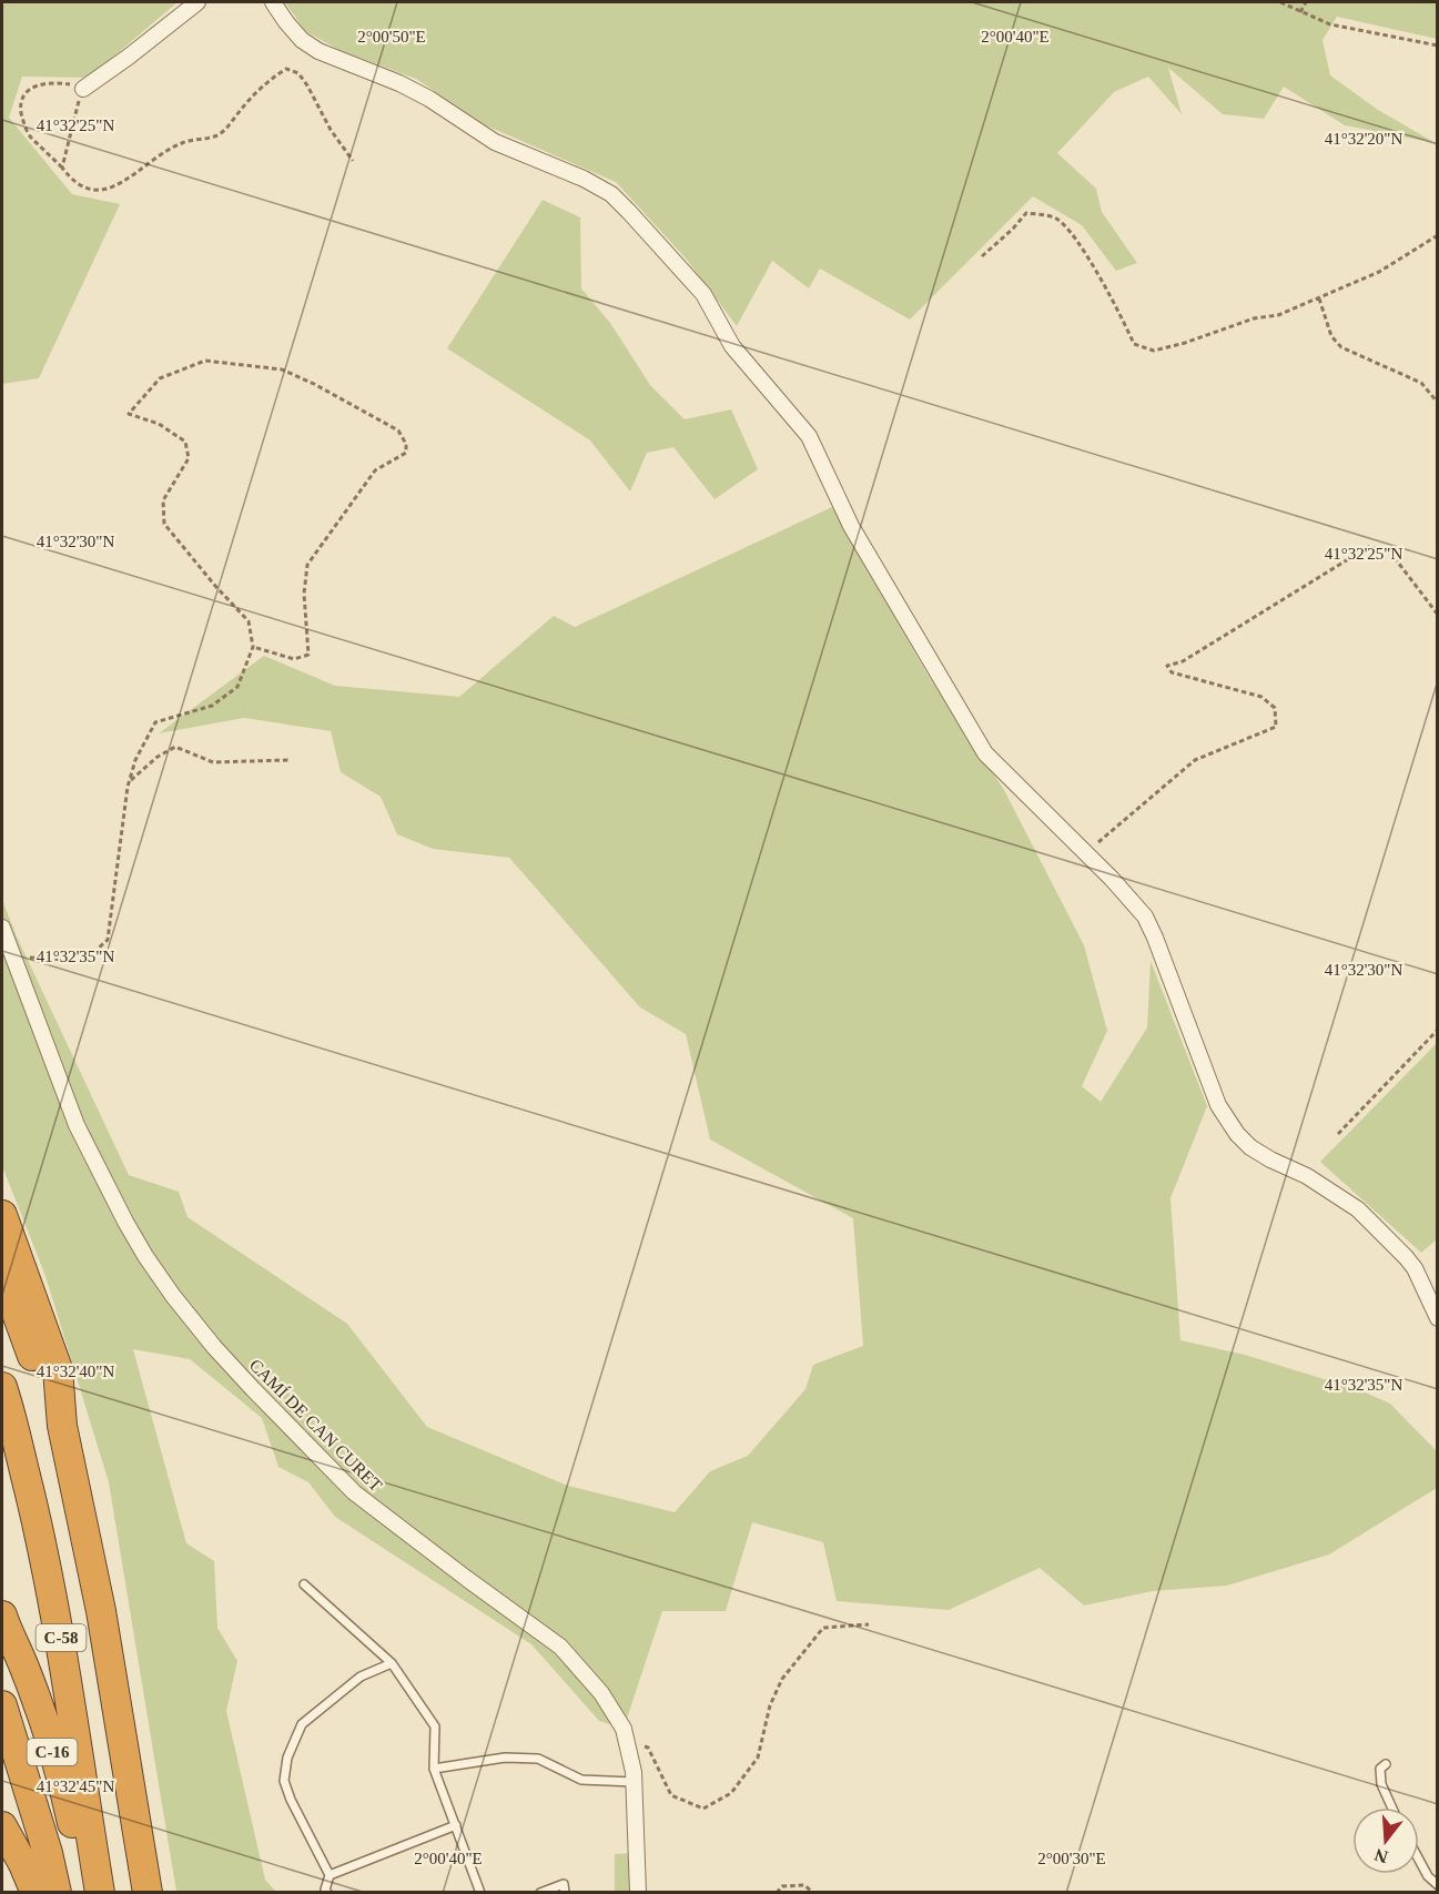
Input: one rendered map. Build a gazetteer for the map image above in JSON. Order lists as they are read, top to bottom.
{
  "streets": {
    "highway": ["C-58", "C-16"],
    "street": ["CAMÍ DE CAN CURET"]
  },
  "north": "bottom",
  "coordinates": [
    "2°00'50\"E",
    "2°00'40\"E",
    "41°32'25\"N",
    "41°32'20\"N",
    "41°32'30\"N",
    "41°32'35\"N",
    "41°32'40\"N",
    "41°32'45\"N",
    "2°00'30\"E"
  ]
}
